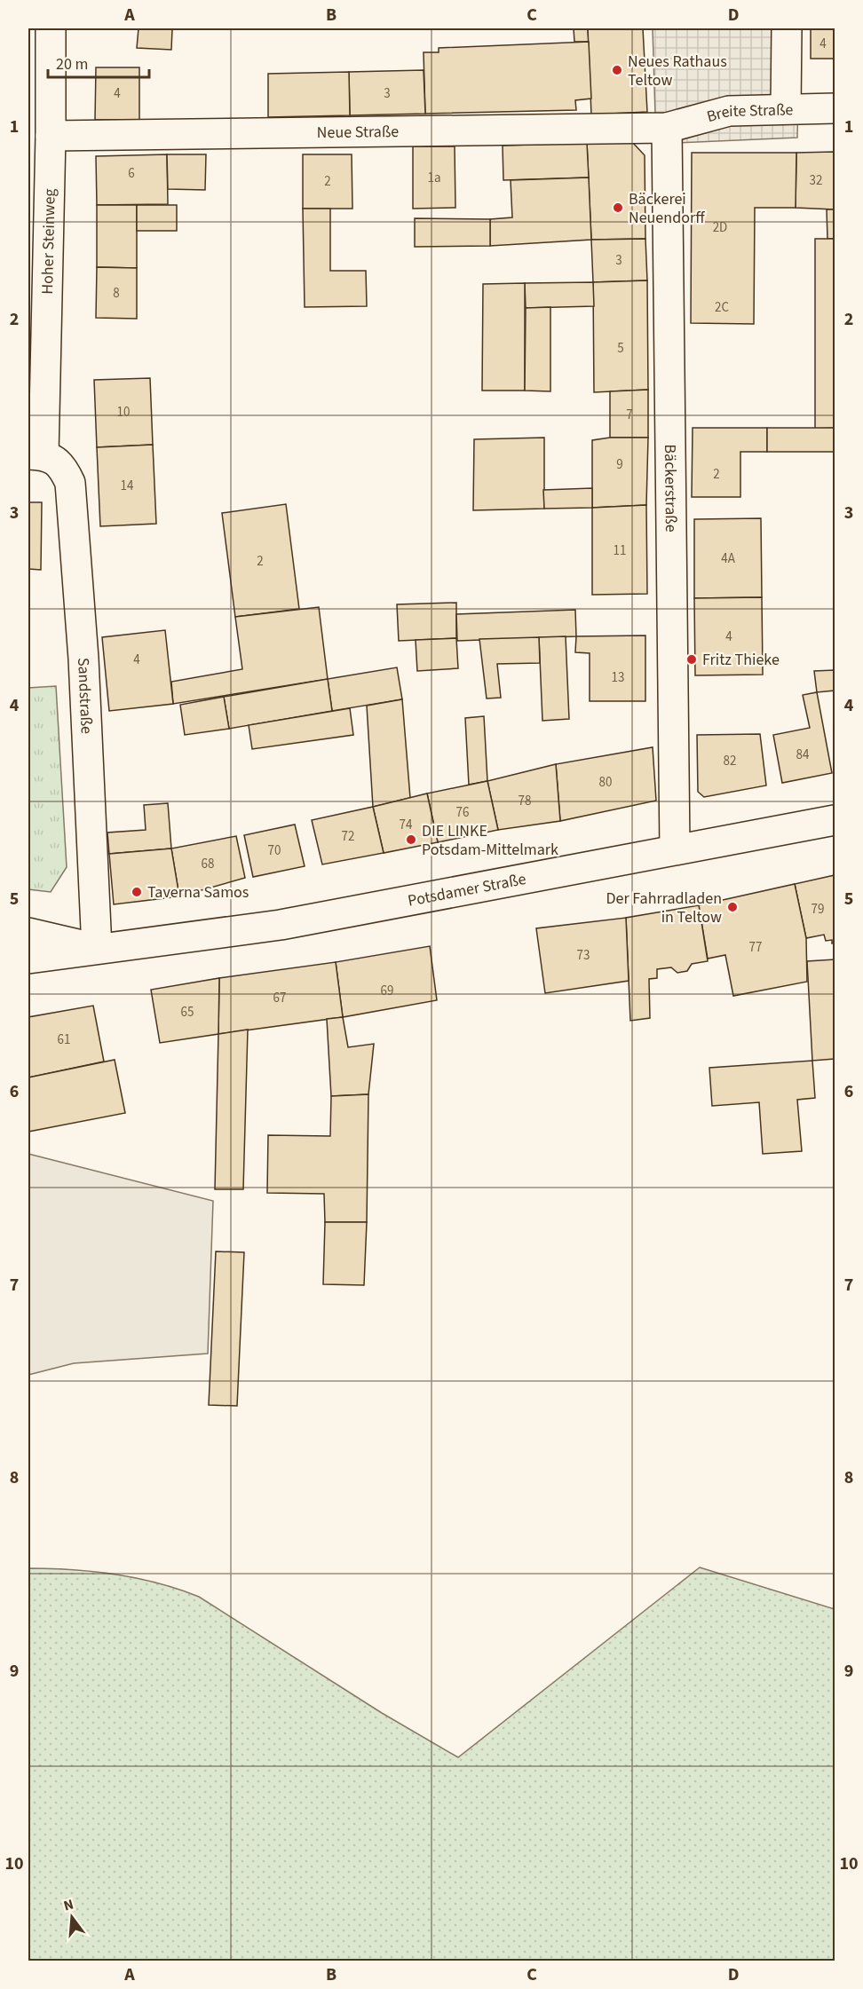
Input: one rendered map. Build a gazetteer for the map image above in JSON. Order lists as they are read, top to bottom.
{
  "streets": {
    "street": [
      "Breite Straße",
      "Neue Straße",
      "Hoher Steinweg",
      "Bäckerstraße",
      "Sandstraße",
      "Potsdamer Straße"
    ]
  },
  "crossings": [
    ["Breite Straße", "Neue Straße"],
    ["Breite Straße", "Bäckerstraße"],
    ["Neue Straße", "Hoher Steinweg"],
    ["Neue Straße", "Bäckerstraße"],
    ["Hoher Steinweg", "Sandstraße"],
    ["Bäckerstraße", "Potsdamer Straße"],
    ["Sandstraße", "Potsdamer Straße"]
  ],
  "places": [
    "Neues Rathaus Teltow",
    "Bäckerei Neuendorff",
    "Fritz Thieke",
    "DIE LINKE Potsdam-Mittelmark",
    "Taverna Samos",
    "Der Fahrradladen in Teltow"
  ],
  "house_numbers": [
    "4",
    "4",
    "3",
    "6",
    "1a",
    "32",
    "2",
    "2D",
    "3",
    "8",
    "2C",
    "5",
    "10",
    "7",
    "9",
    "2",
    "14",
    "11",
    "4A",
    "2",
    "4",
    "4",
    "13",
    "84",
    "82",
    "80",
    "78",
    "76",
    "74",
    "72",
    "70",
    "68",
    "79",
    "77",
    "73",
    "69",
    "67",
    "65",
    "61"
  ],
  "scale_bar": "20 m",
  "north": "top",
  "grid": {
    "columns": [
      "A",
      "B",
      "C",
      "D"
    ],
    "rows": [
      "1",
      "2",
      "3",
      "4",
      "5",
      "6",
      "7",
      "8",
      "9",
      "10"
    ]
  }
}
